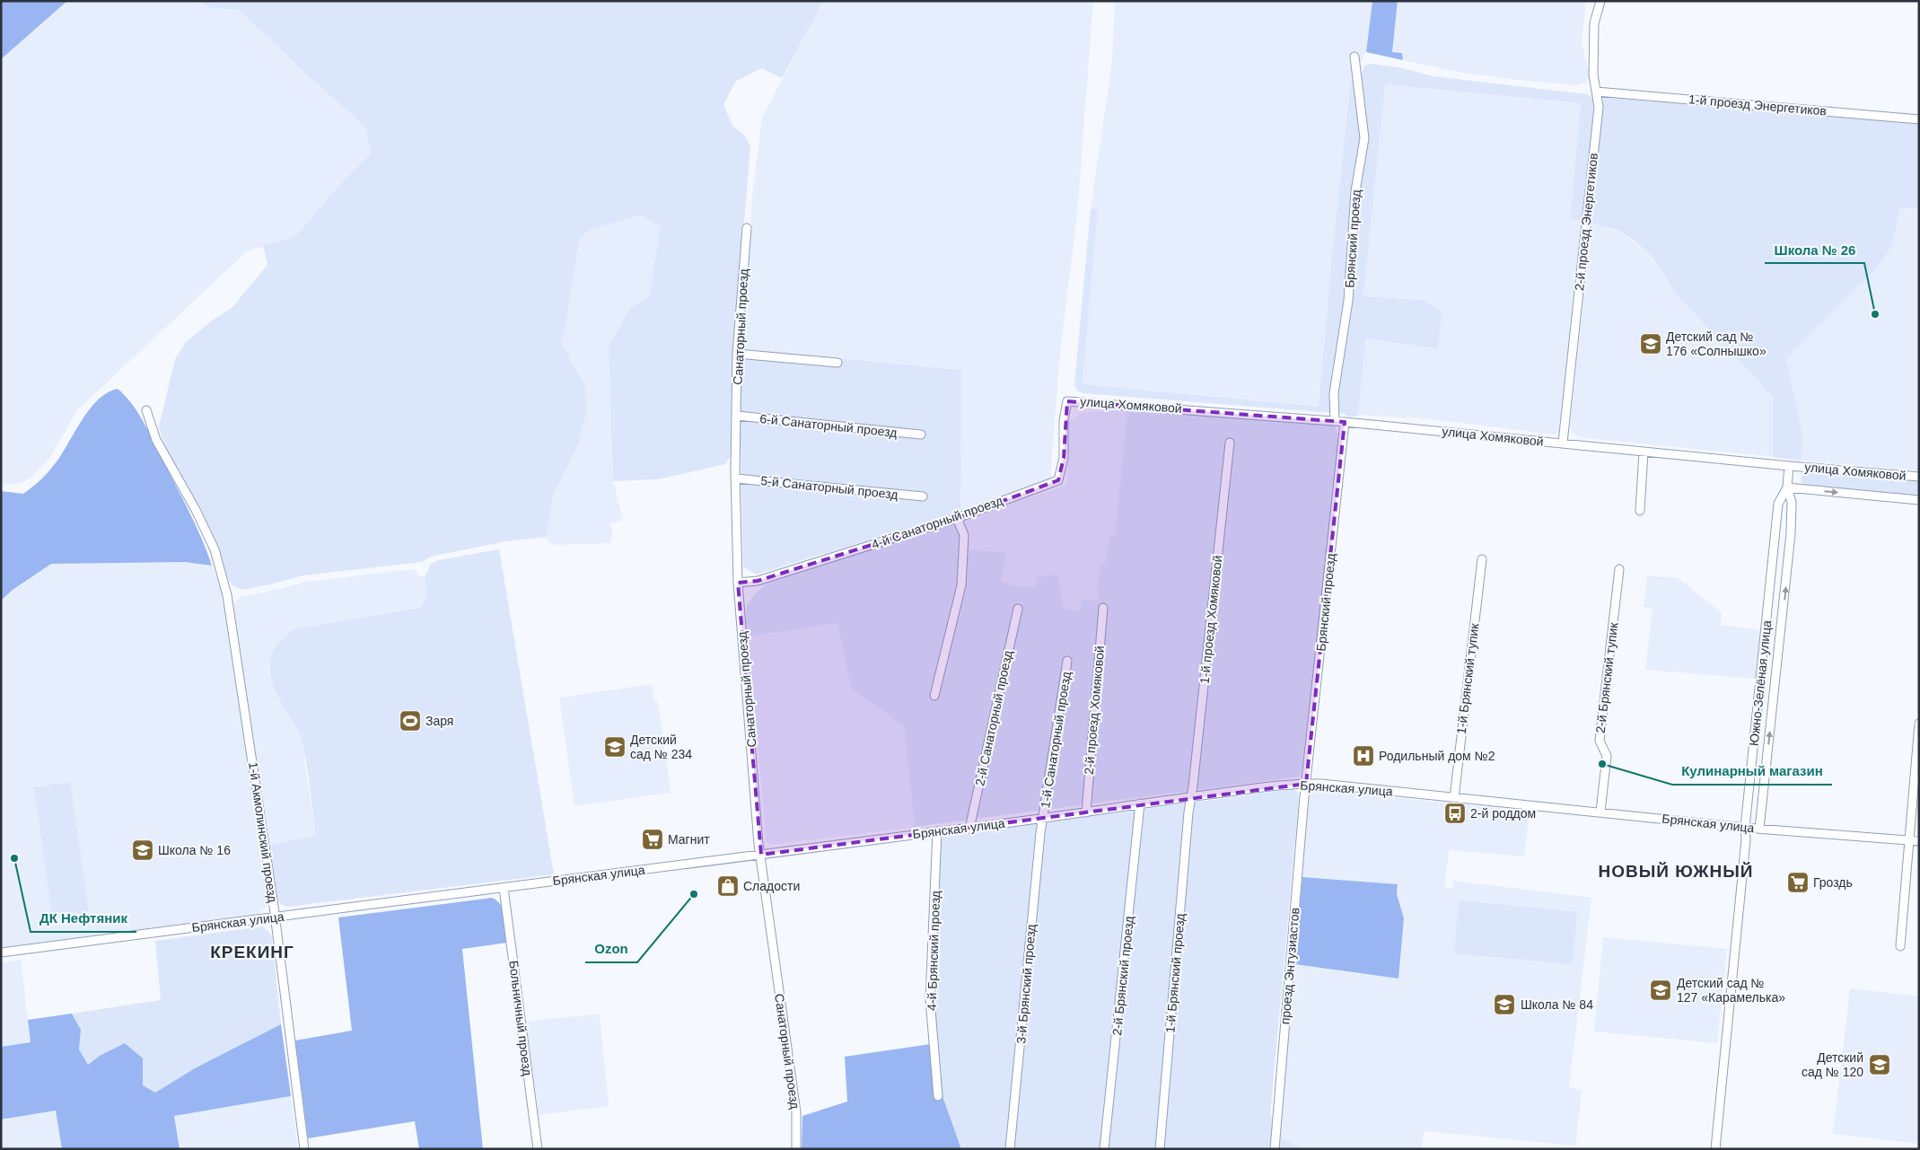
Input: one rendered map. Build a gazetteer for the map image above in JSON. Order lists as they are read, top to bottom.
{
  "streets": {
    "street": [
      "1-й проезд Энергетиков",
      "2-й проезд Энергетиков",
      "Брянский проезд",
      "Санаторный проезд",
      "улица Хомяковой",
      "6-й Санаторный проезд",
      "5-й Санаторный проезд",
      "4-й Санаторный проезд",
      "1-й проезд Хомяковой",
      "2-й Брянский тупик",
      "1-й Брянский тупик",
      "Южно-Зелёная улица",
      "2-й проезд Хомяковой",
      "2-й Санаторный проезд",
      "1-й Санаторный проезд",
      "Брянская улица",
      "1-й Акмолинский проезд",
      "4-й Брянский проезд",
      "проезд Энтузиастов",
      "1-й Брянский проезд",
      "2-й Брянский проезд",
      "3-й Брянский проезд",
      "Больничный проезд"
    ]
  },
  "crossings": [
    ["1-й проезд Энергетиков", "2-й проезд Энергетиков"],
    ["2-й проезд Энергетиков", "улица Хомяковой"],
    ["Брянский проезд", "улица Хомяковой"],
    ["Брянский проезд", "Брянская улица"],
    ["Брянский проезд", "проезд Энтузиастов"],
    ["Санаторный проезд", "6-й Санаторный проезд"],
    ["Санаторный проезд", "5-й Санаторный проезд"],
    ["Санаторный проезд", "4-й Санаторный проезд"],
    ["Санаторный проезд", "Брянская улица"],
    ["улица Хомяковой", "4-й Санаторный проезд"],
    ["улица Хомяковой", "Южно-Зелёная улица"],
    ["1-й проезд Хомяковой", "Брянская улица"],
    ["1-й проезд Хомяковой", "1-й Брянский проезд"],
    ["2-й Брянский тупик", "Брянская улица"],
    ["1-й Брянский тупик", "Брянская улица"],
    ["Южно-Зелёная улица", "Брянская улица"],
    ["2-й проезд Хомяковой", "Брянская улица"],
    ["2-й Санаторный проезд", "Брянская улица"],
    ["1-й Санаторный проезд", "Брянская улица"],
    ["1-й Санаторный проезд", "3-й Брянский проезд"],
    ["Брянская улица", "1-й Акмолинский проезд"],
    ["Брянская улица", "4-й Брянский проезд"],
    ["Брянская улица", "проезд Энтузиастов"],
    ["Брянская улица", "1-й Брянский проезд"],
    ["Брянская улица", "2-й Брянский проезд"],
    ["Брянская улица", "3-й Брянский проезд"],
    ["Брянская улица", "Больничный проезд"]
  ],
  "districts": ["НОВЫЙ ЮЖНЫЙ", "КРЕКИНГ"],
  "places": {
    "other": [
      "Школа № 26",
      "Кулинарный магазин",
      "ДК Нефтяник",
      "Ozon"
    ],
    "school or university": [
      "Детский сад № 176 «Солнышко»",
      "Детский сад № 234",
      "Школа № 16",
      "Детский сад № 127 «Карамелька»",
      "Школа № 84",
      "Детский сад № 120"
    ],
    "sports": ["Заря"],
    "hospital": ["Родильный дом №2"],
    "bus stop": ["2-й роддом"],
    "supermarket": ["Магнит", "Гроздь"],
    "shop": ["Сладости"]
  }
}
